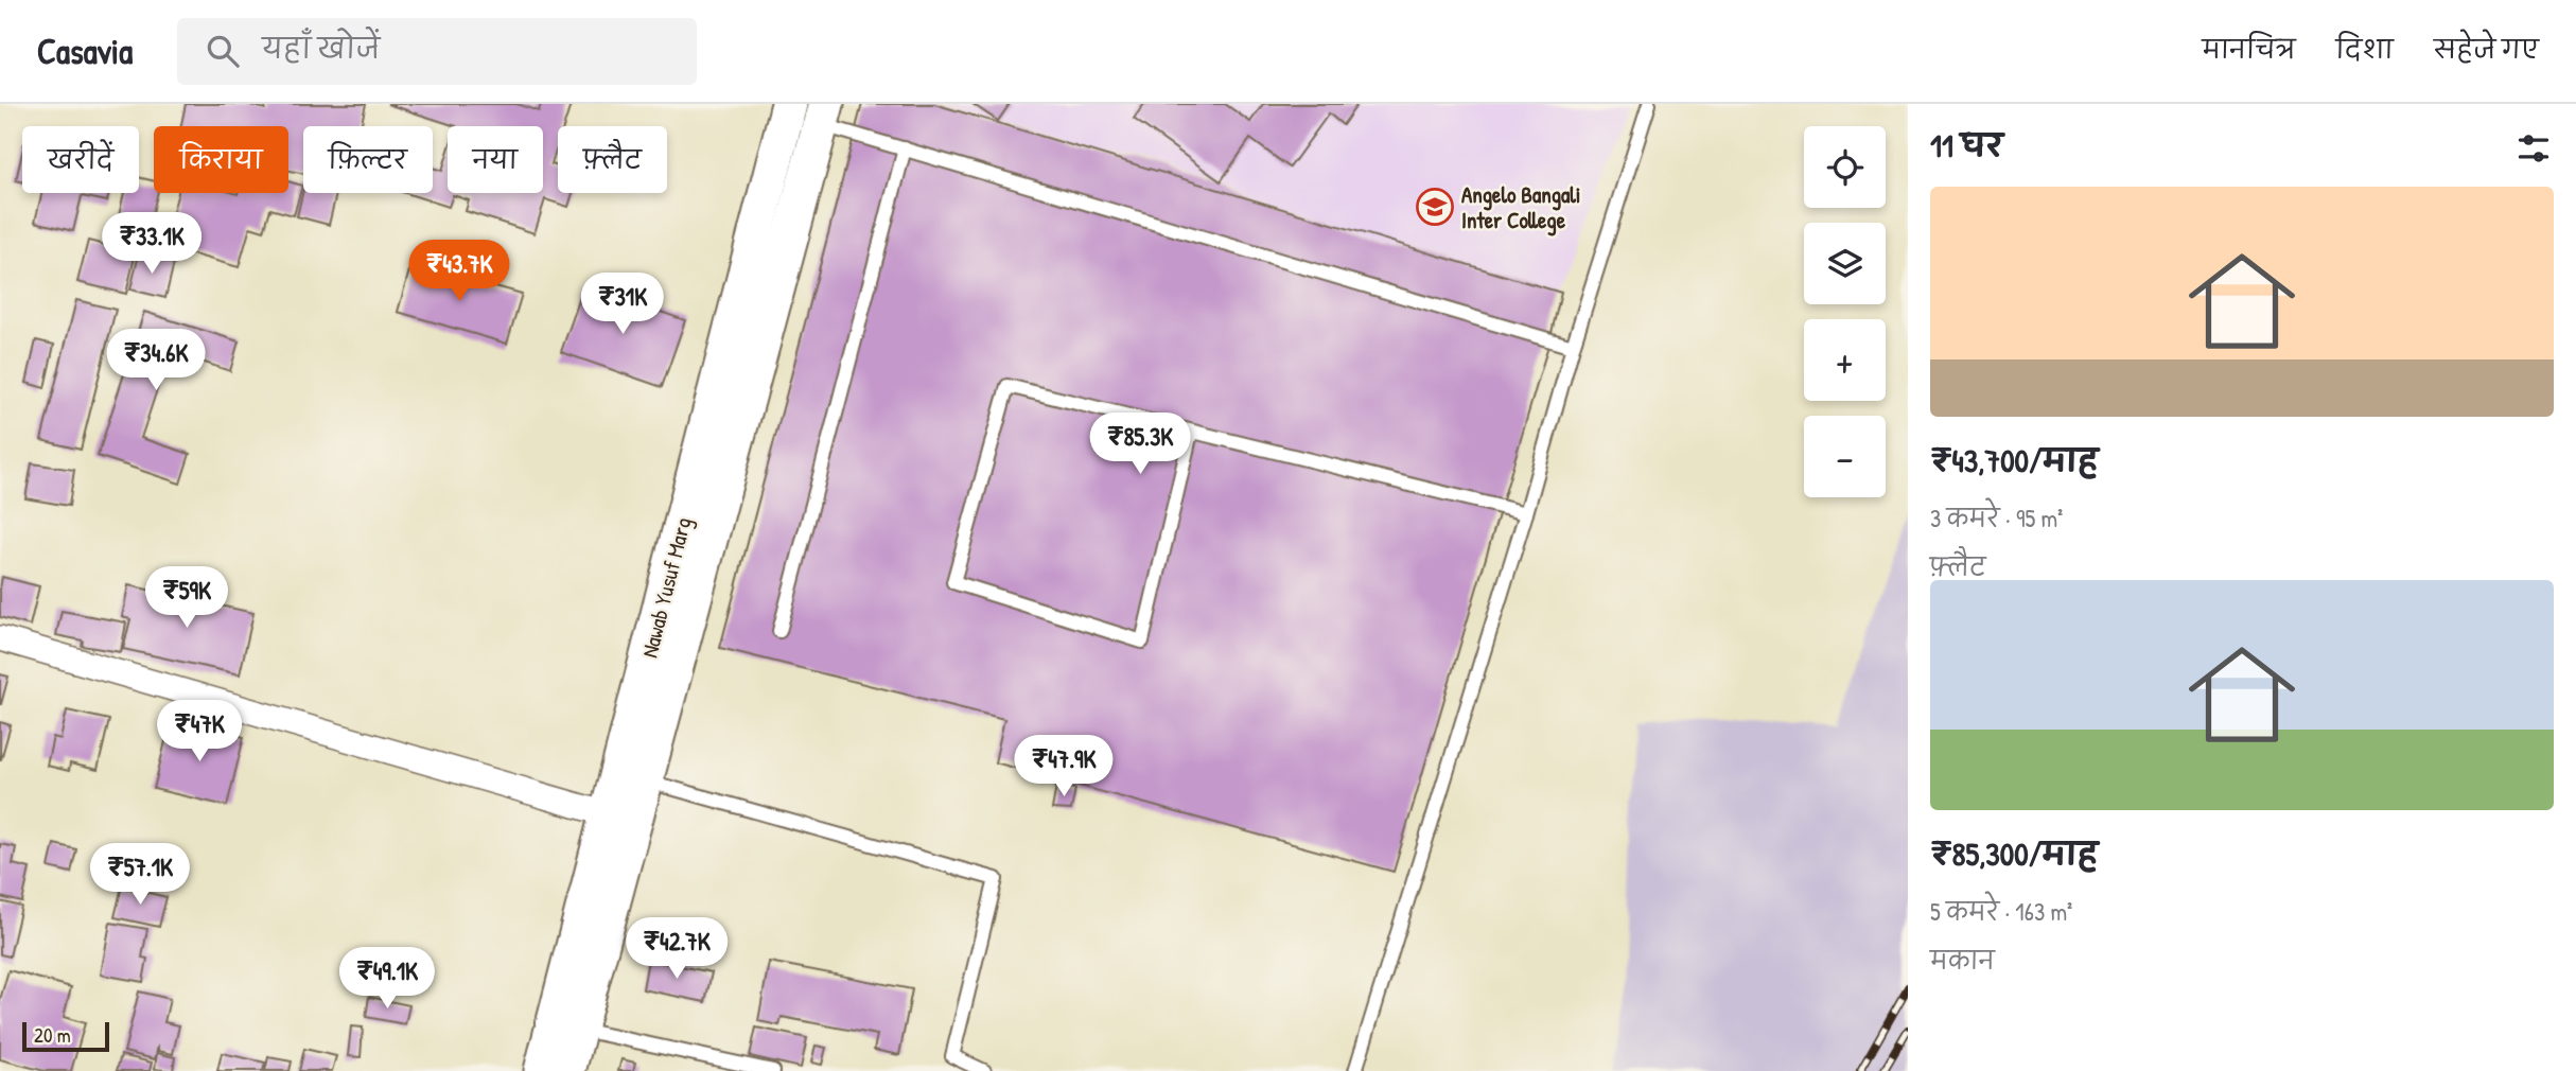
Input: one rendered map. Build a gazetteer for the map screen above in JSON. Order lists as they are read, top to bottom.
{
  "streets": {
    "main road": ["Nawab Yusuf Marg"]
  },
  "places": {
    "school or university": ["Angelo Bangali Inter College"]
  },
  "scale_bar": "20 m",
  "page": {
    "header": "Casavia",
    "search": "यहाँ खोजें",
    "nav": ["मानचित्र", "दिशा", "सहेजे गए"],
    "heading": "11 घर",
    "map_buttons": ["+", "−"],
    "chip": [
      "खरीदें",
      "किराया",
      "फ़िल्टर",
      "नया",
      "फ़्लैट"
    ],
    "list": [
      {
        "name": "₹43,700/माह",
        "note": "3 कमरे · 95 m² · फ़्लैट"
      },
      {
        "name": "₹85,300/माह",
        "note": "5 कमरे · 163 m² · मकान"
      }
    ],
    "price": [
      "₹33.1K",
      "₹43.7K",
      "₹31K",
      "₹34.6K",
      "₹85.3K",
      "₹59K",
      "₹47K",
      "₹47.9K",
      "₹57.1K",
      "₹42.7K",
      "₹49.1K"
    ],
    "scale": "20 m"
  }
}
